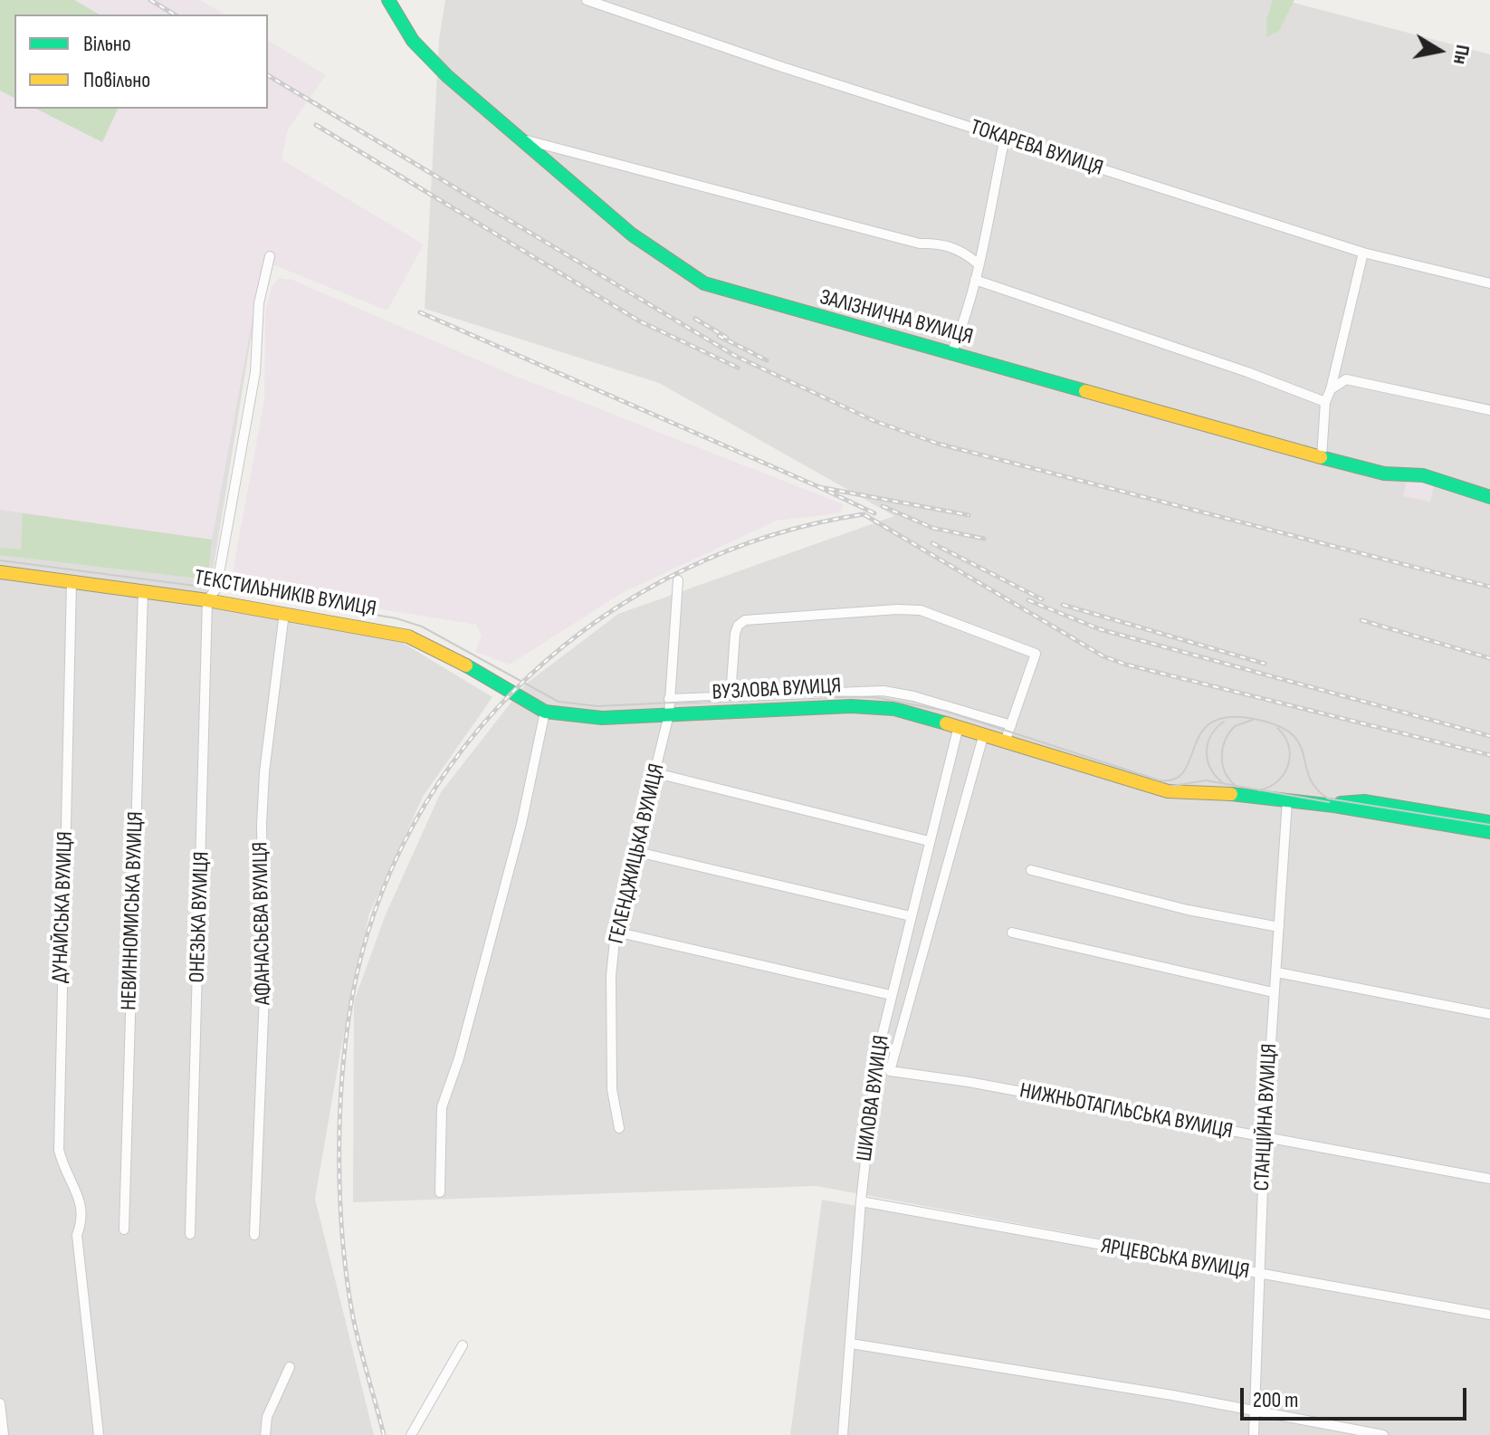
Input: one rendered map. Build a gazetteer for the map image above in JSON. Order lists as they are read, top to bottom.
{
  "streets": {
    "street": [
      "ТОКАРЕВА ВУЛИЦЯ",
      "ЗАЛІЗНИЧНА ВУЛИЦЯ",
      "ТЕКСТИЛЬНИКІВ ВУЛИЦЯ",
      "ВУЗЛОВА ВУЛИЦЯ",
      "ГЕЛЕНДЖИЦЬКА ВУЛИЦЯ",
      "ДУНАЙСЬКА ВУЛИЦЯ",
      "НЕВИННОМИСЬКА ВУЛИЦЯ",
      "ОНЕЗЬКА ВУЛИЦЯ",
      "АФАНАСЬЄВА ВУЛИЦЯ",
      "ШИЛОВА ВУЛИЦЯ",
      "НИЖНЬОТАГІЛЬСЬКА ВУЛИЦЯ",
      "СТАНЦІЙНА ВУЛИЦЯ",
      "ЯРЦЕВСЬКА ВУЛИЦЯ"
    ]
  },
  "crossings": [
    ["ТЕКСТИЛЬНИКІВ ВУЛИЦЯ", "ВУЗЛОВА ВУЛИЦЯ"],
    ["ТЕКСТИЛЬНИКІВ ВУЛИЦЯ", "ДУНАЙСЬКА ВУЛИЦЯ"],
    ["ТЕКСТИЛЬНИКІВ ВУЛИЦЯ", "НЕВИННОМИСЬКА ВУЛИЦЯ"],
    ["ТЕКСТИЛЬНИКІВ ВУЛИЦЯ", "ОНЕЗЬКА ВУЛИЦЯ"],
    ["ТЕКСТИЛЬНИКІВ ВУЛИЦЯ", "АФАНАСЬЄВА ВУЛИЦЯ"],
    ["ВУЗЛОВА ВУЛИЦЯ", "ГЕЛЕНДЖИЦЬКА ВУЛИЦЯ"],
    ["ВУЗЛОВА ВУЛИЦЯ", "ШИЛОВА ВУЛИЦЯ"],
    ["ВУЗЛОВА ВУЛИЦЯ", "СТАНЦІЙНА ВУЛИЦЯ"],
    ["ШИЛОВА ВУЛИЦЯ", "НИЖНЬОТАГІЛЬСЬКА ВУЛИЦЯ"],
    ["ШИЛОВА ВУЛИЦЯ", "ЯРЦЕВСЬКА ВУЛИЦЯ"],
    ["НИЖНЬОТАГІЛЬСЬКА ВУЛИЦЯ", "СТАНЦІЙНА ВУЛИЦЯ"],
    ["СТАНЦІЙНА ВУЛИЦЯ", "ЯРЦЕВСЬКА ВУЛИЦЯ"]
  ],
  "legend": ["Вільно", "Повільно"],
  "scale_bar": "200 m",
  "north": "right"
}
